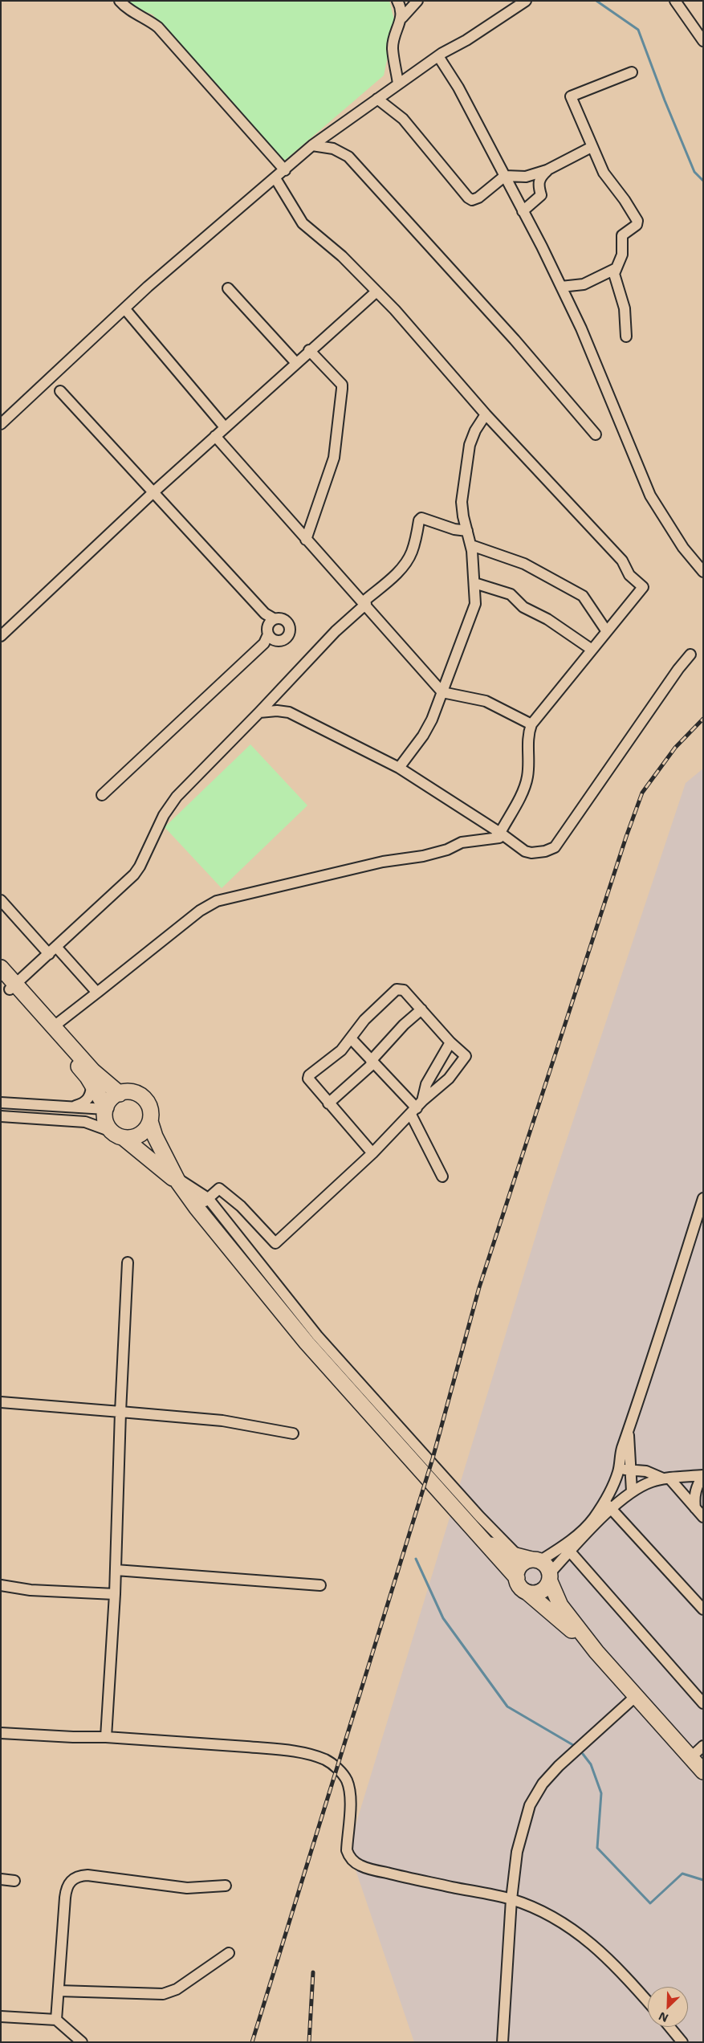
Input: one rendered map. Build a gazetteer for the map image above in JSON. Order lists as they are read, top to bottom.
{
  "north": "bottom left"
}
